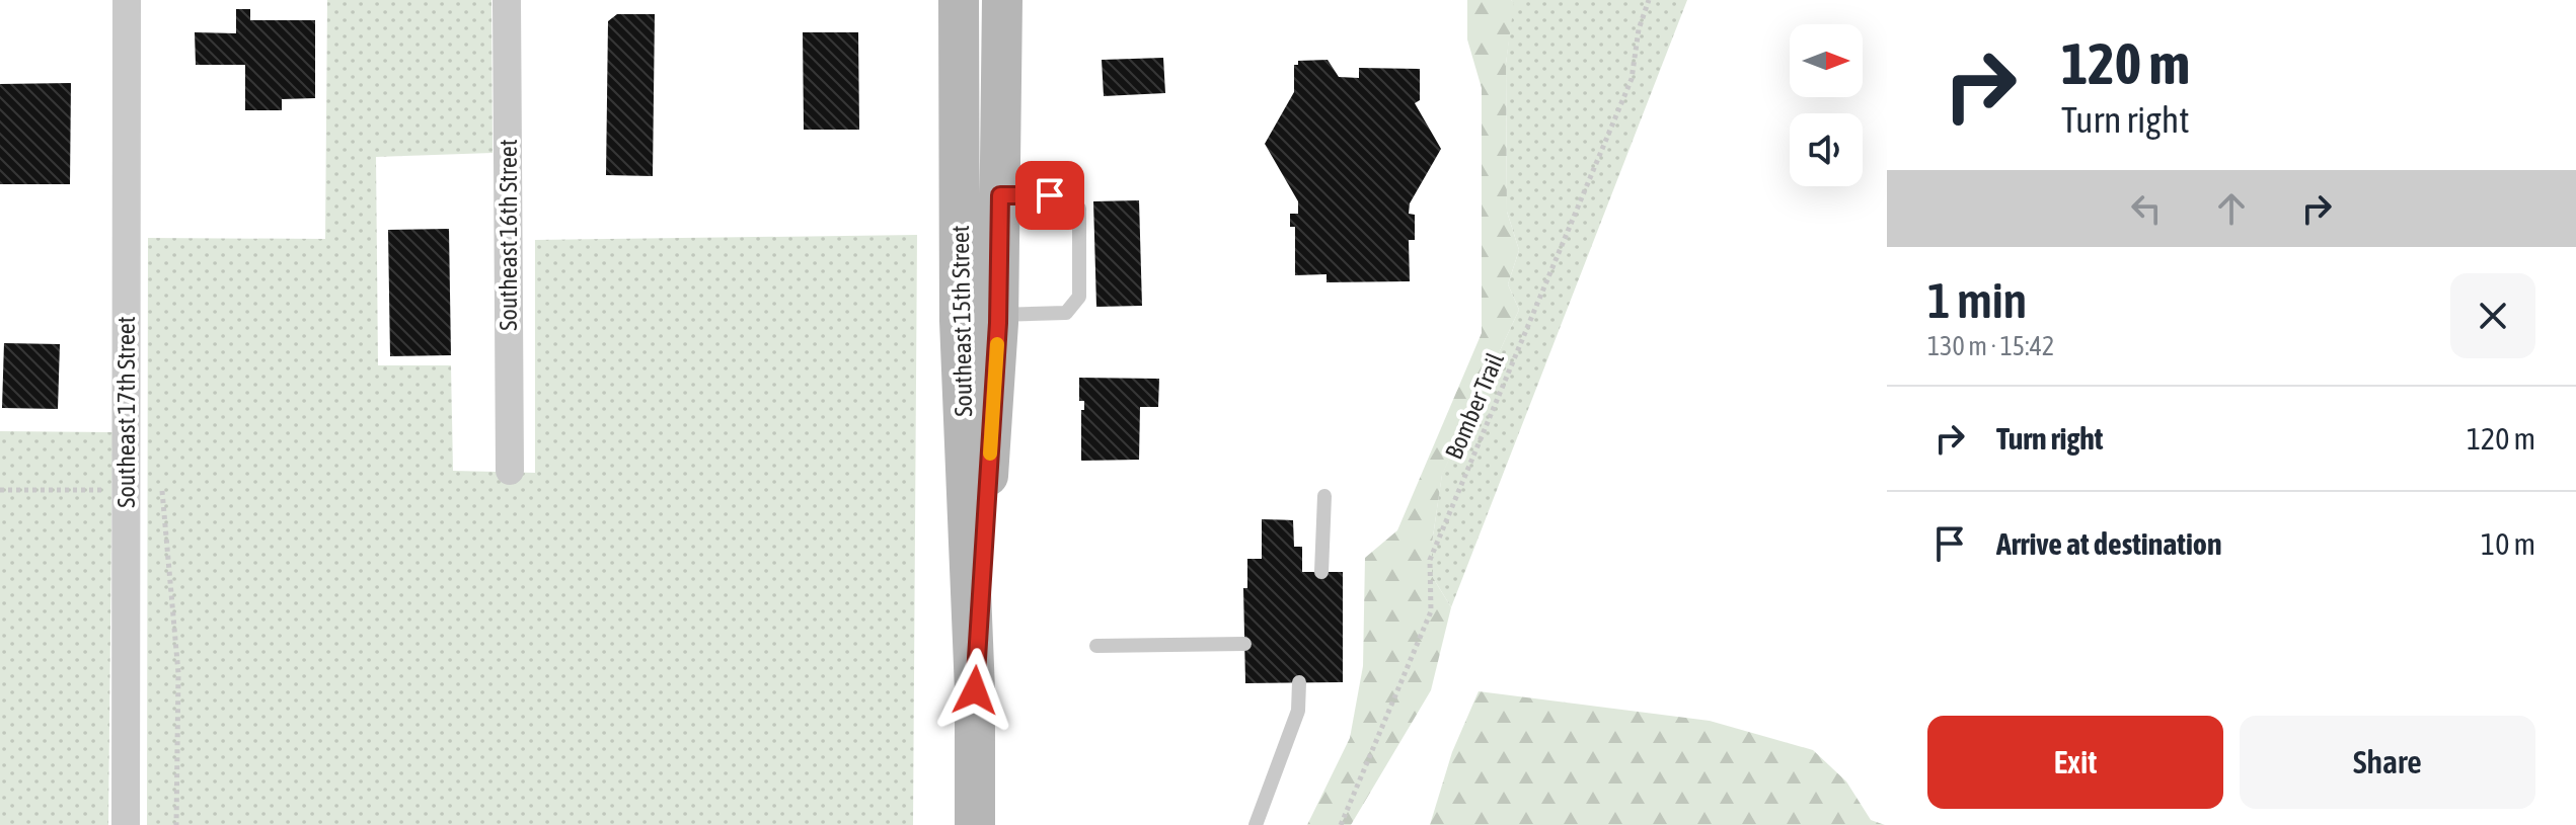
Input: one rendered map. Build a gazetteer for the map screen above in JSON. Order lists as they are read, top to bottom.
{
  "streets": {
    "main road": ["Southeast 15th Street"],
    "street": ["Southeast 16th Street", "Southeast 17th Street"],
    "path": ["Bomber Trail"]
  },
  "north": "right",
  "page": {
    "turn": ["120 m", "Turn right"],
    "heading": ["1 min", "130 m · 15:42"],
    "list": [
      {
        "name": "Turn right",
        "value": "120 m"
      },
      {
        "name": "Arrive at destination",
        "value": "10 m"
      }
    ],
    "buttons": ["Exit", "Share"]
  }
}
